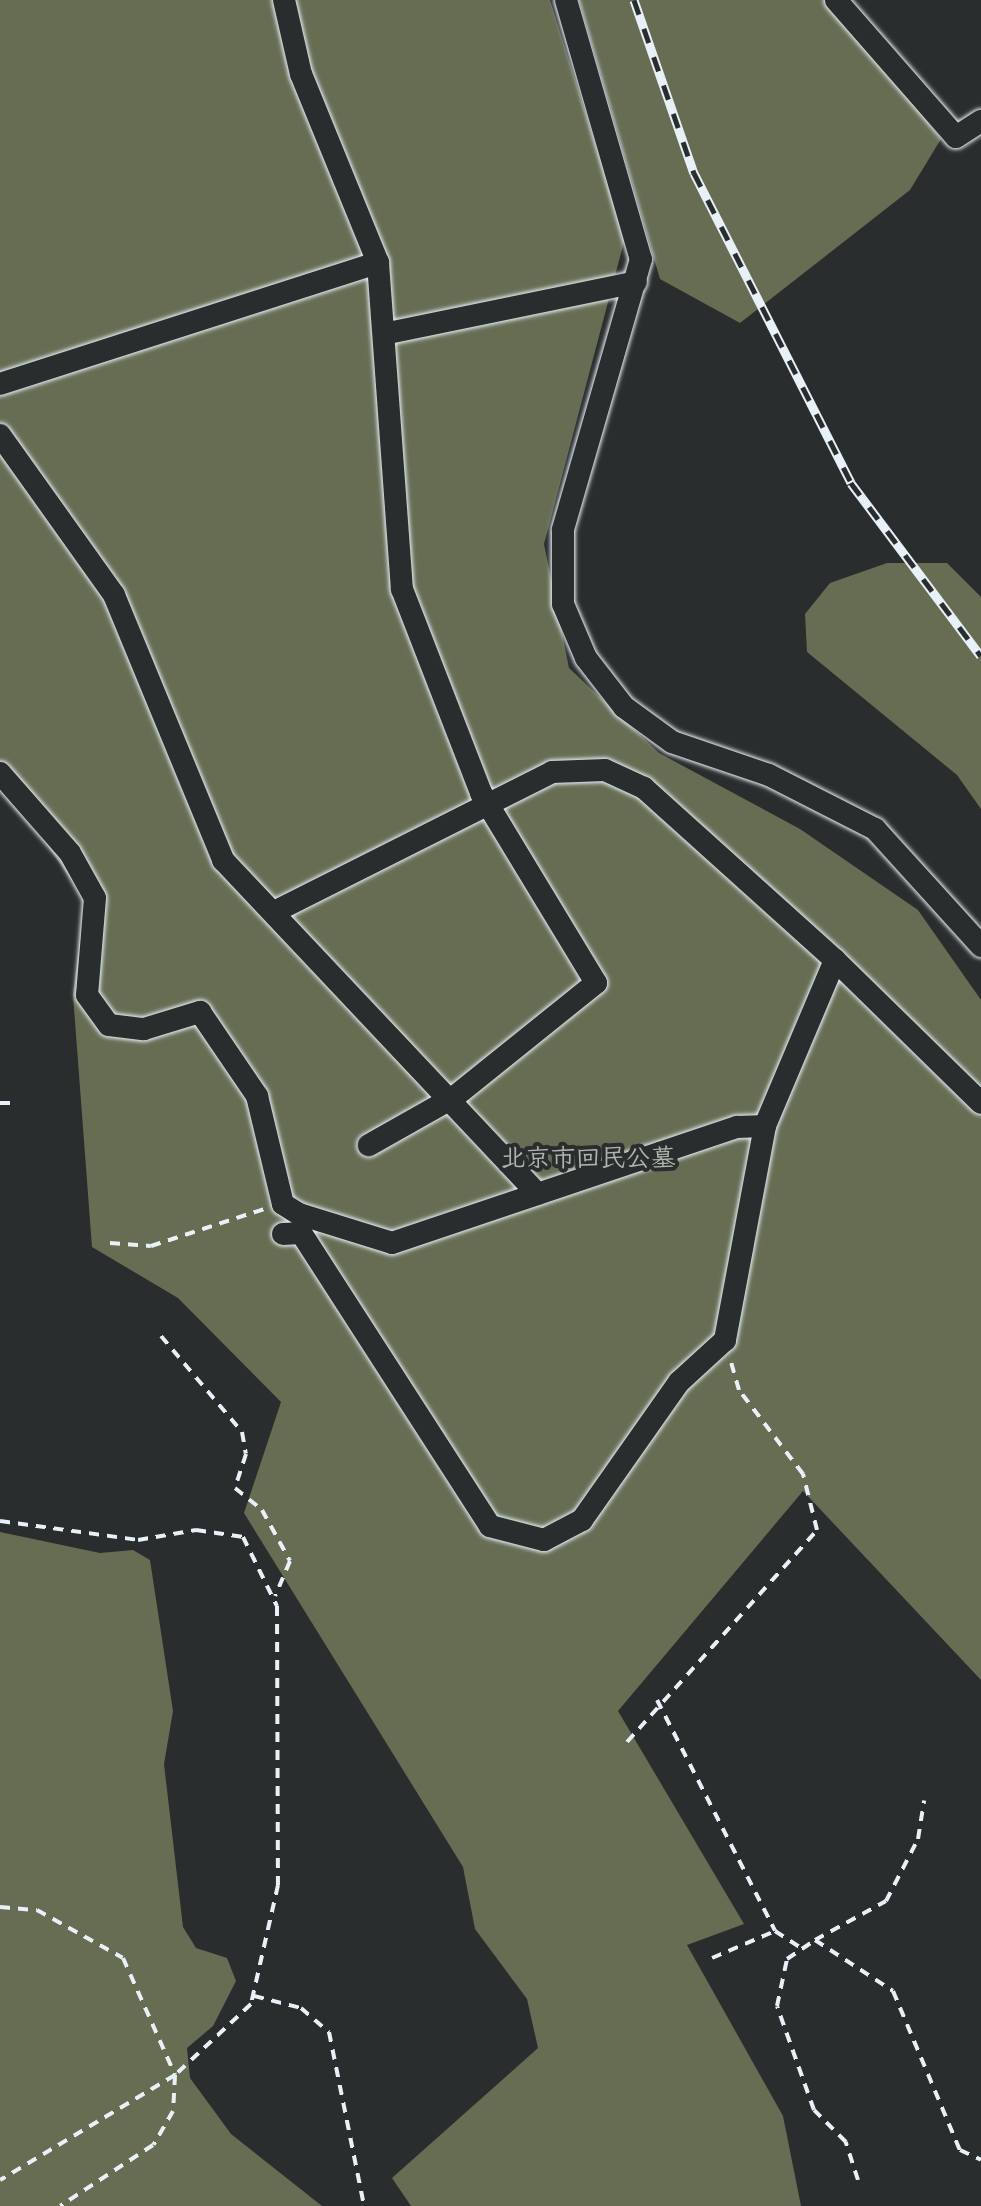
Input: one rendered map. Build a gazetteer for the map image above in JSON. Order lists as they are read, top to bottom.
{
  "parks": ["北京市回民公墓"]
}
